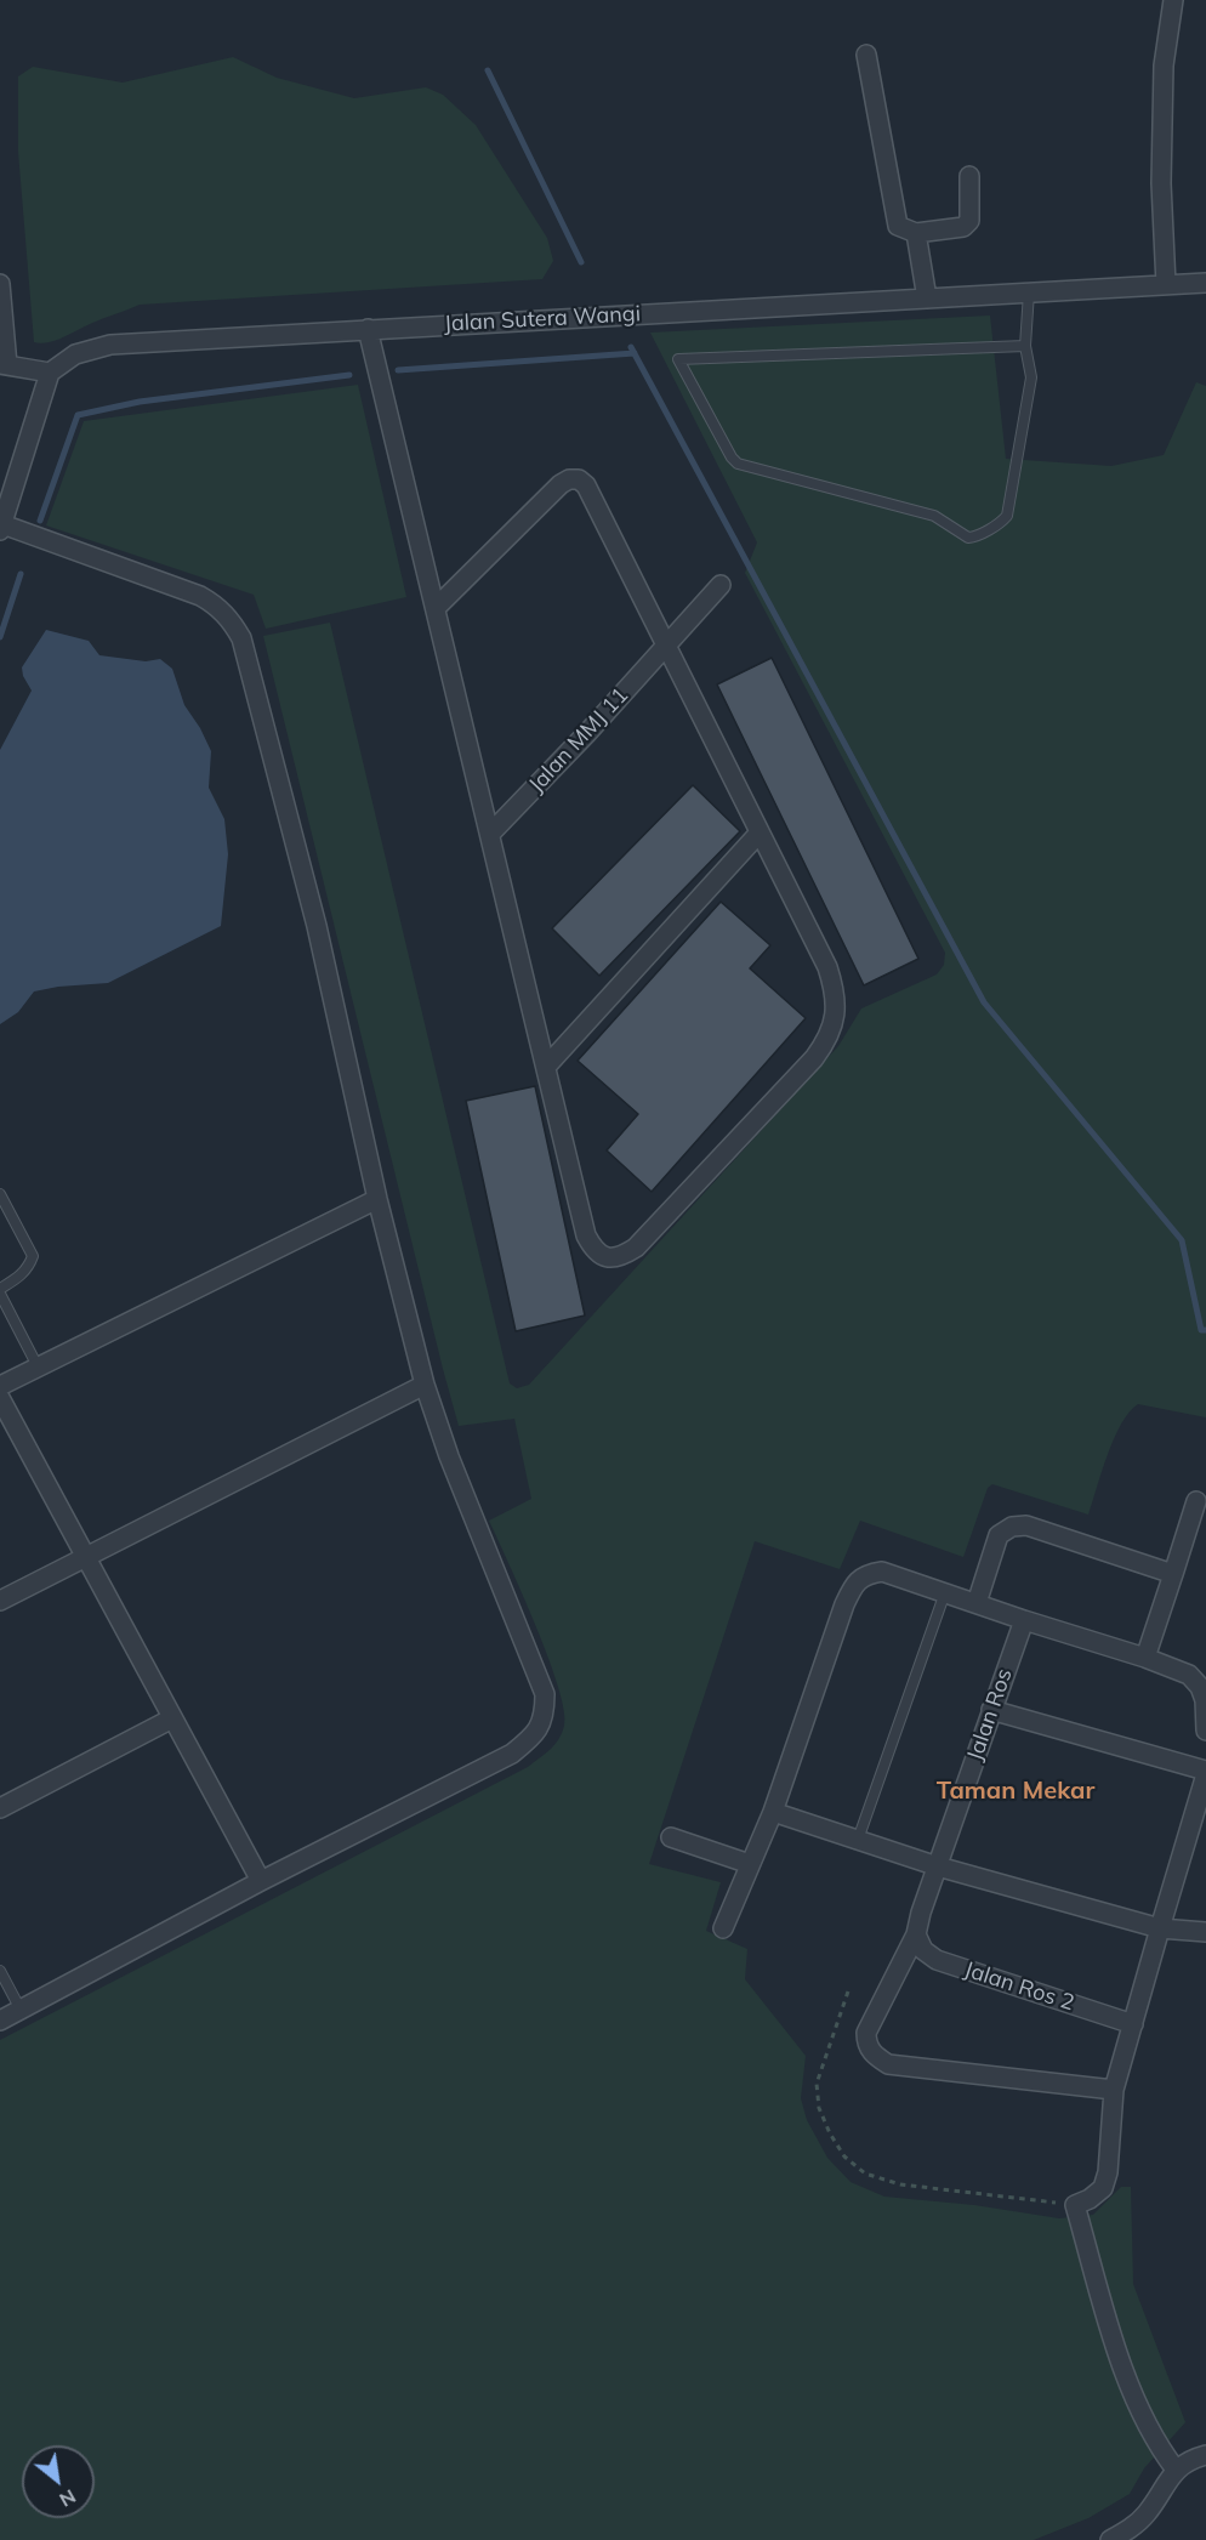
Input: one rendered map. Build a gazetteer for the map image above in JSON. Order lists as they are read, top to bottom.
{
  "streets": {
    "street": [
      "Jalan Sutera Wangi",
      "Jalan MMJ 11",
      "Jalan Ros",
      "Jalan Ros 2"
    ]
  },
  "crossings": [
    ["Jalan Ros", "Jalan Ros 2"]
  ],
  "districts": ["Taman Mekar"],
  "north": "bottom right"
}
